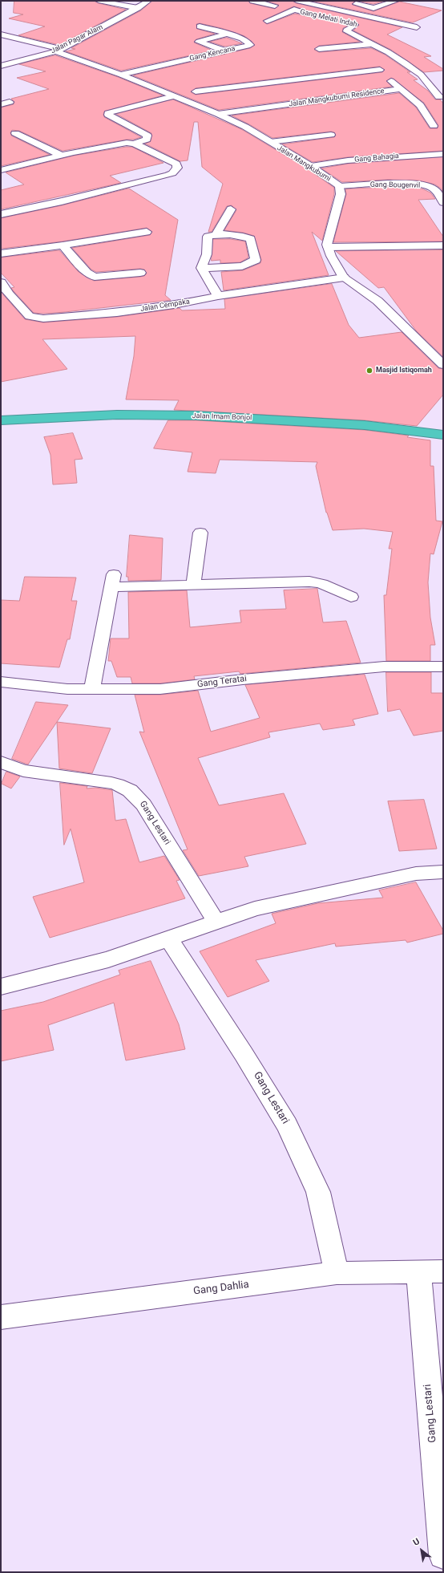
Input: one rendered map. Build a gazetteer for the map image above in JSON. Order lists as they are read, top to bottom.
{
  "streets": {
    "highway": ["Jalan Imam Bonjol"],
    "street": [
      "Gang Melati Indah",
      "Jalan Pagar Alam",
      "Gang Kencana",
      "Jalan Mangkubumi Residence",
      "Gang Bahagia",
      "Jalan Mangkubumi",
      "Gang Bougenvil",
      "Jalan Cempaka",
      "Gang Teratai",
      "Gang Lestari",
      "Gang Dahlia"
    ]
  },
  "crossings": [
    ["Jalan Pagar Alam", "Jalan Mangkubumi"],
    ["Gang Kencana", "Jalan Mangkubumi"],
    ["Jalan Mangkubumi Residence", "Jalan Mangkubumi"],
    ["Gang Bahagia", "Jalan Mangkubumi"],
    ["Jalan Mangkubumi", "Gang Bougenvil"],
    ["Gang Lestari", "Gang Dahlia"]
  ],
  "places": ["Masjid Istiqomah"],
  "north": "top left"
}
